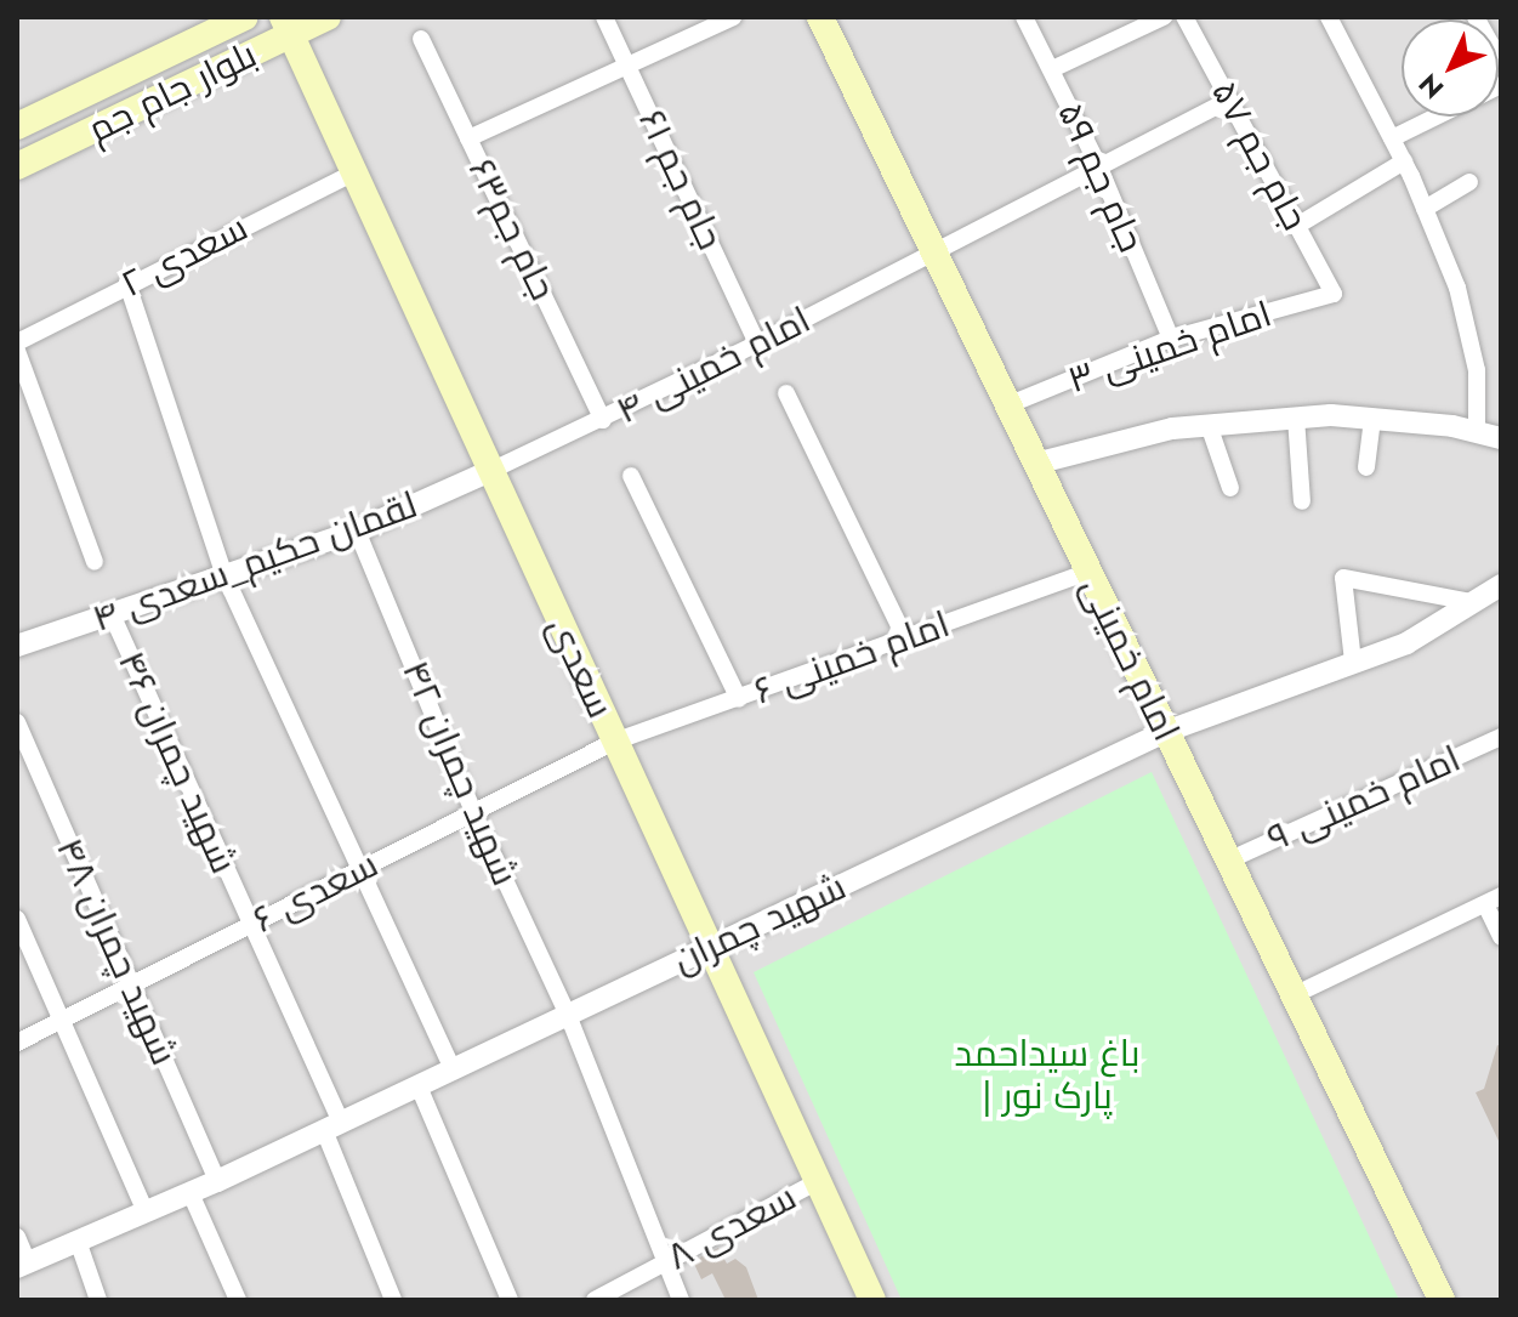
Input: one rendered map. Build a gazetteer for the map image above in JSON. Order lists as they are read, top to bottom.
{
  "streets": {
    "main road": ["بلوار جام جم", "امام خمینی", "سعدی"],
    "street": [
      "جام جم ۵۷",
      "جام جم ۵۹",
      "جام جم ۶۱",
      "جام جم۶۳",
      "سعدی ۲",
      "امام خمینی ۳",
      "امام خمینی ۴",
      "لقمان حکیم_سعدی ۴",
      "امام خمینی ۶",
      "شهید چمران ۴۶",
      "شهید چمران ۴۲",
      "امام خمینی ۹",
      "سعدی ۶",
      "شهید چمران",
      "شهید چمران ۴۸",
      "سعدی ۸"
    ]
  },
  "crossings": [
    ["بلوار جام جم", "سعدی"],
    ["جام جم ۵۷", "امام خمینی ۳"],
    ["جام جم ۵۷", "امام خمینی ۴"],
    ["جام جم ۵۹", "امام خمینی ۳"],
    ["جام جم ۵۹", "امام خمینی ۴"],
    ["جام جم ۶۱", "امام خمینی ۴"],
    ["جام جم۶۳", "امام خمینی ۴"],
    ["سعدی ۲", "سعدی"],
    ["امام خمینی ۳", "امام خمینی"],
    ["امام خمینی ۴", "لقمان حکیم_سعدی ۴"],
    ["امام خمینی ۴", "امام خمینی"],
    ["امام خمینی ۴", "سعدی"],
    ["لقمان حکیم_سعدی ۴", "سعدی"],
    ["لقمان حکیم_سعدی ۴", "شهید چمران ۴۶"],
    ["لقمان حکیم_سعدی ۴", "شهید چمران ۴۲"],
    ["امام خمینی ۶", "امام خمینی"],
    ["امام خمینی ۶", "سعدی"],
    ["امام خمینی ۶", "سعدی ۶"],
    ["امام خمینی", "امام خمینی ۹"],
    ["امام خمینی", "شهید چمران"],
    ["سعدی", "سعدی ۶"],
    ["سعدی", "شهید چمران"],
    ["سعدی", "سعدی ۸"],
    ["شهید چمران ۴۶", "سعدی ۶"],
    ["شهید چمران ۴۶", "شهید چمران"],
    ["شهید چمران ۴۲", "سعدی ۶"],
    ["شهید چمران ۴۲", "شهید چمران"],
    ["شهید چمران ۴۲", "سعدی ۸"],
    ["سعدی ۶", "شهید چمران ۴۸"],
    ["شهید چمران", "شهید چمران ۴۸"]
  ],
  "parks": ["باغ سیداحمد | پارک نور"],
  "north": "bottom left"
}
